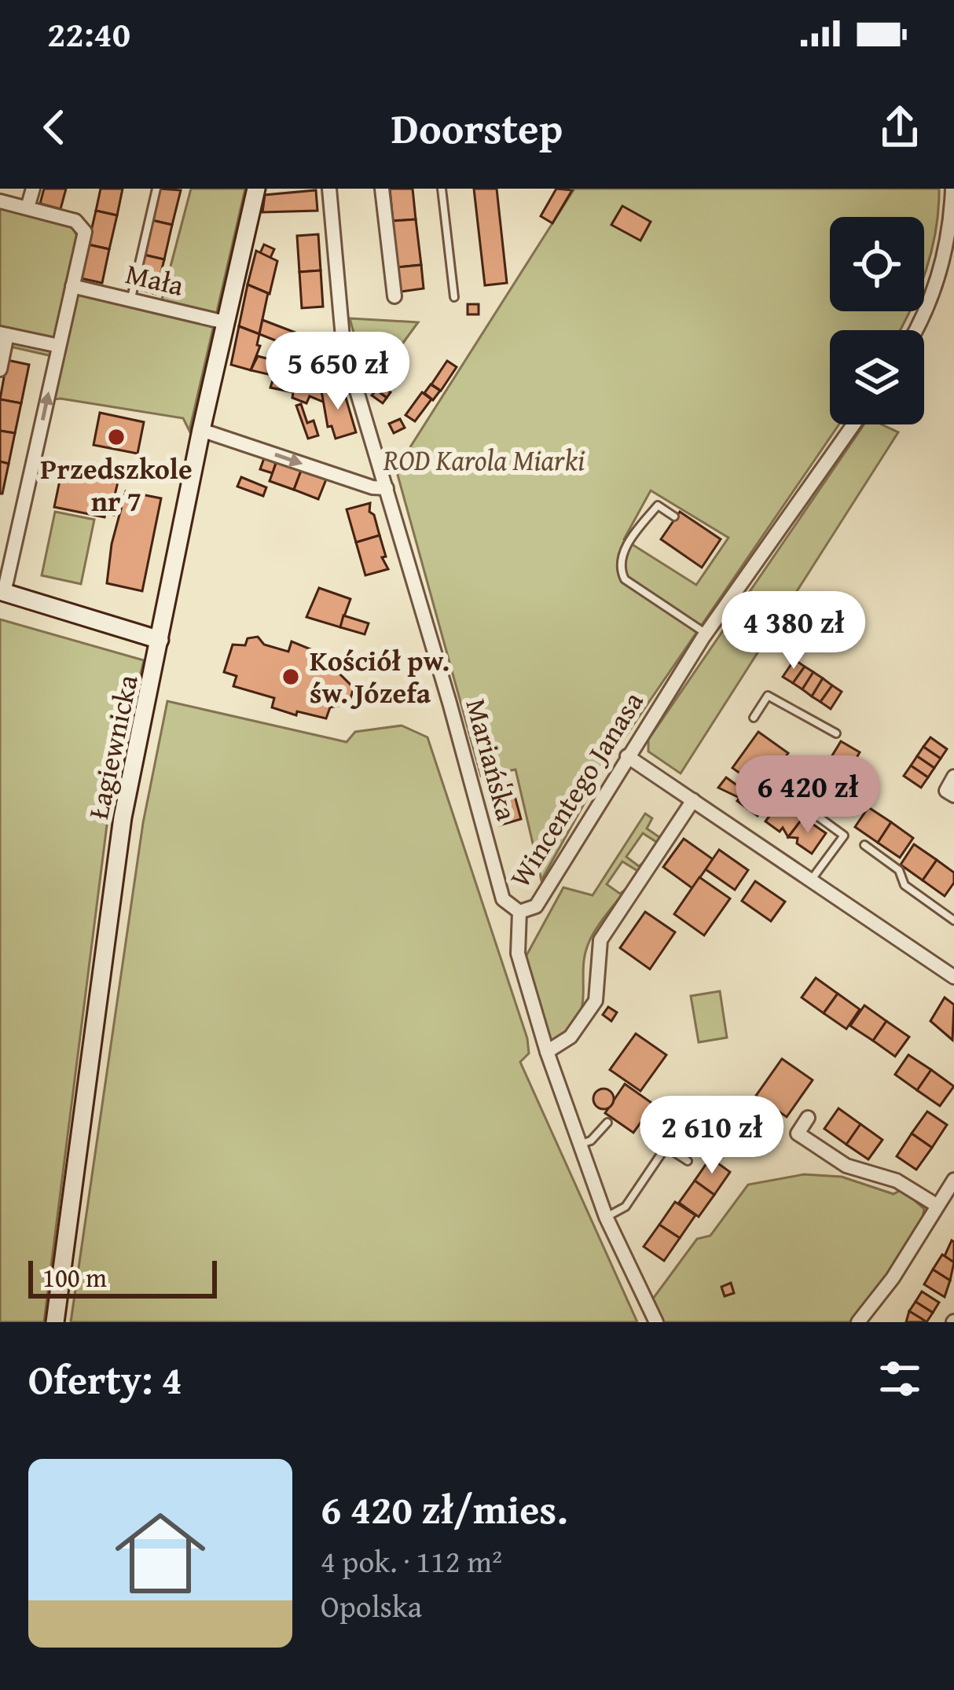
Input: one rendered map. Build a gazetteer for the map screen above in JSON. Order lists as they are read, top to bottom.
{
  "streets": {
    "street": [
      "Mała",
      "Łagiewnicka",
      "Mariańska",
      "Wincentego Janasa"
    ]
  },
  "crossings": [
    ["Mała", "Łagiewnicka"],
    ["Mariańska", "Wincentego Janasa"]
  ],
  "parks": ["ROD Karola Miarki"],
  "places": ["Przedszkole nr 7", "Kościół pw. św. Józefa"],
  "scale_bar": "100 m",
  "page": {
    "status": "22:40",
    "header": "Doorstep",
    "price": [
      "5 650 zł",
      "4 380 zł",
      "6 420 zł",
      "2 610 zł"
    ],
    "scale": "100 m",
    "heading": "Oferty: 4",
    "list": [
      {
        "name": "6 420 zł/mies.",
        "note": "4 pok. · 112 m² · Opolska"
      }
    ]
  }
}
